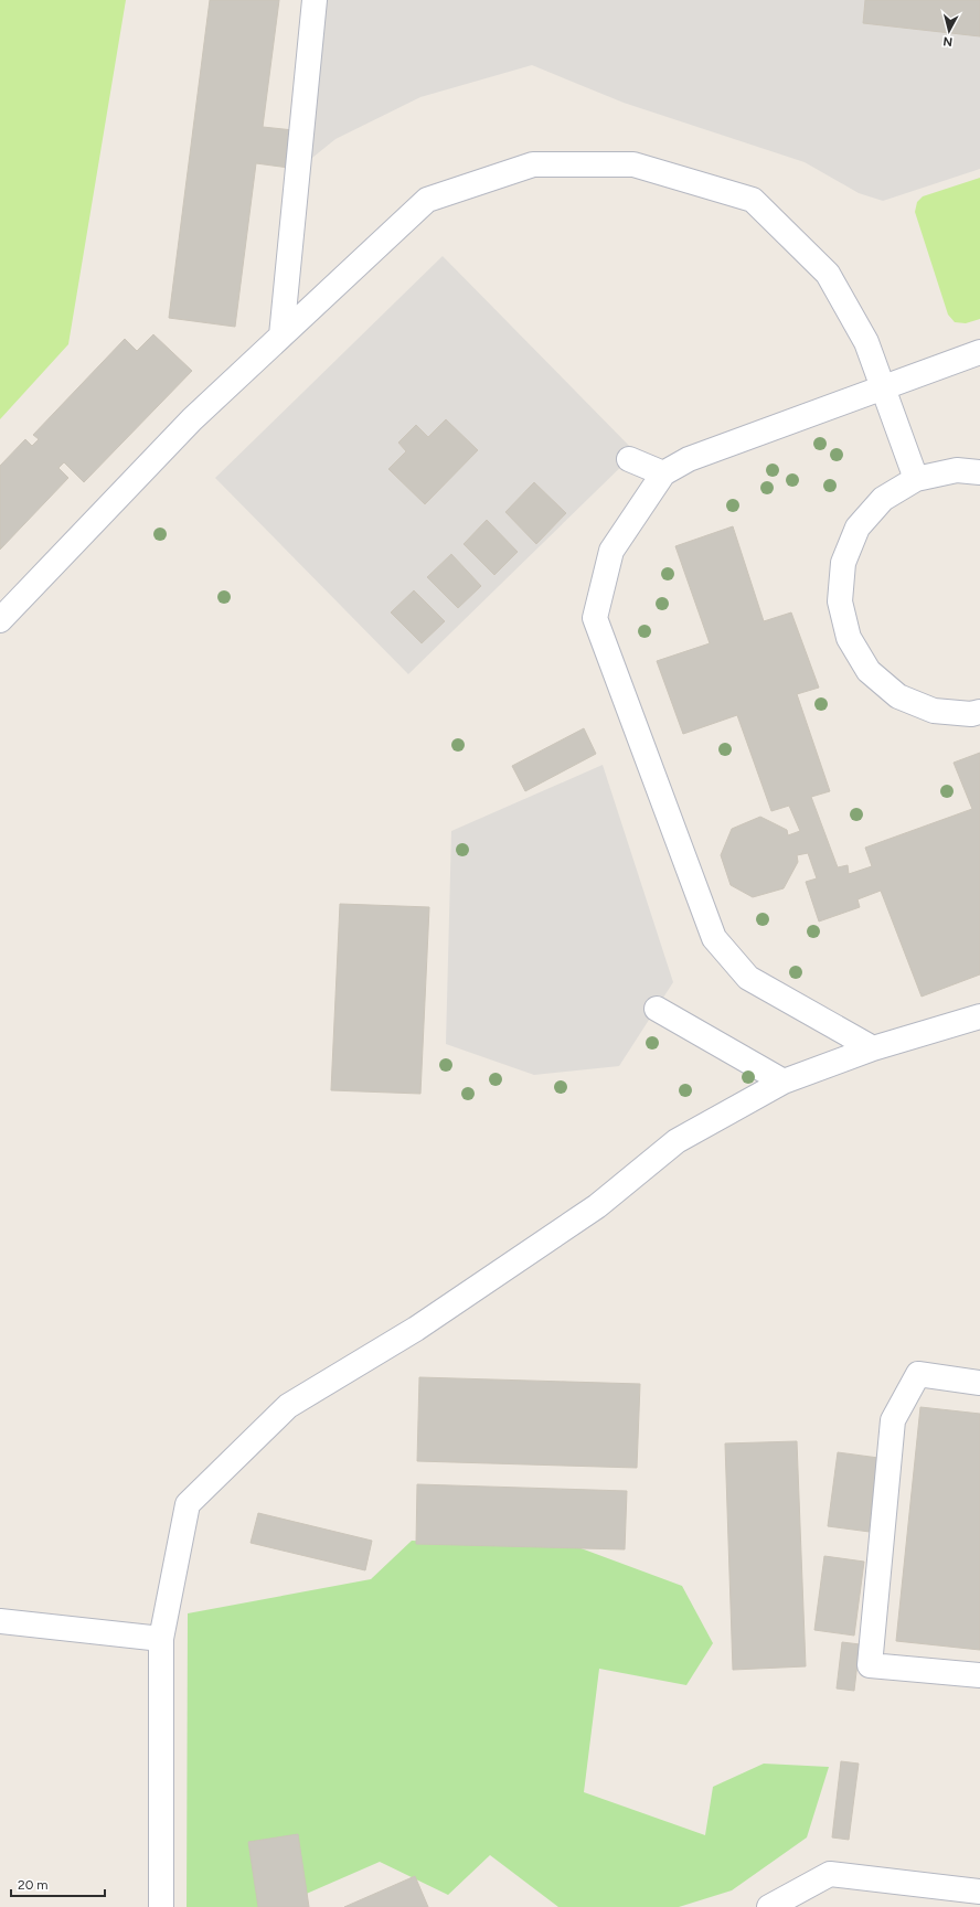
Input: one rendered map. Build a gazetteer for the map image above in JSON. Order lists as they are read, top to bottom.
{
  "scale_bar": "20 m",
  "north": "bottom"
}
